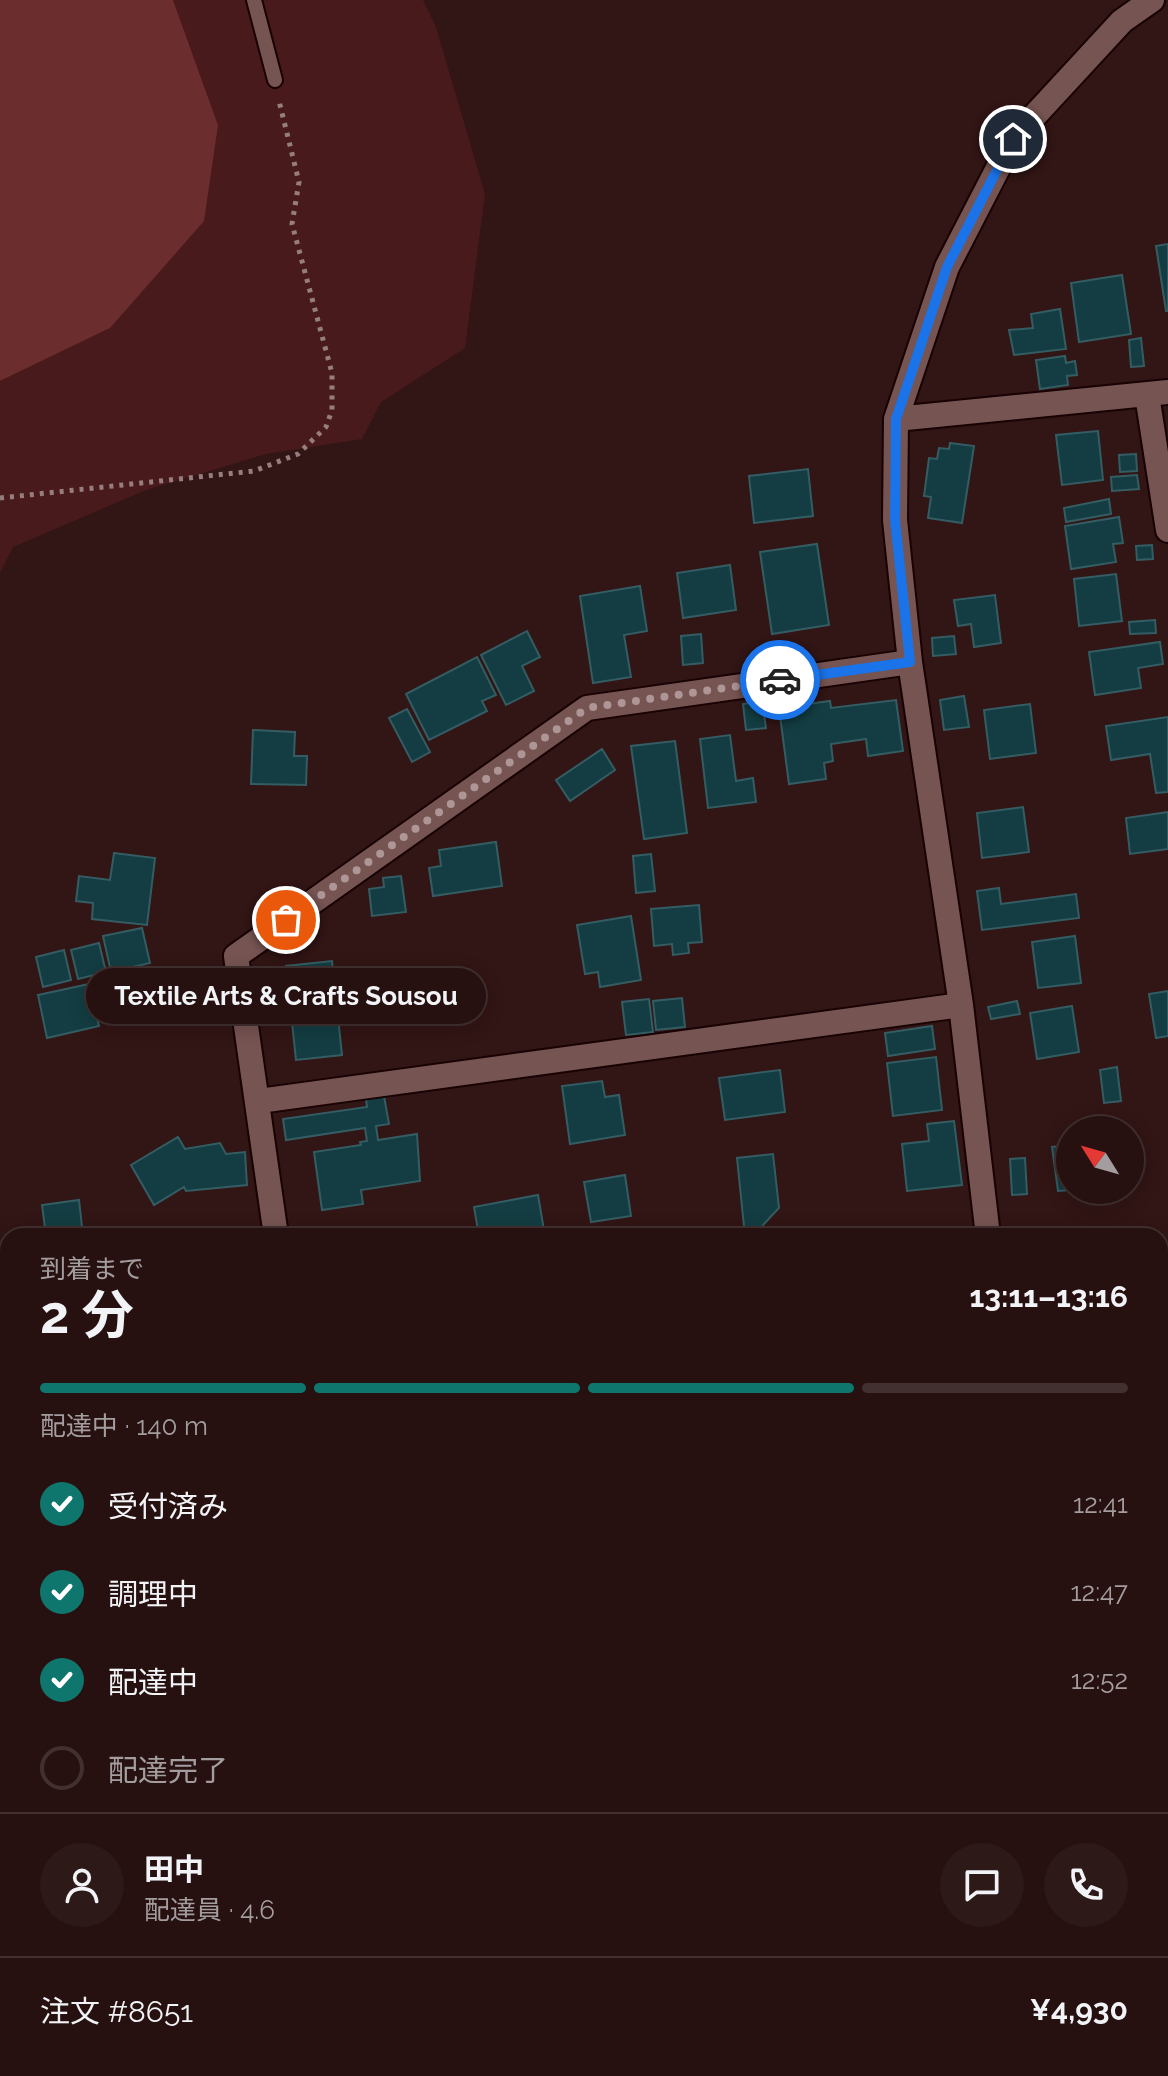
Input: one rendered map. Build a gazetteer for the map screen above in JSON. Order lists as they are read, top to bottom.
{
  "places": ["Textile Arts & Crafts Sousou"],
  "north": "top left",
  "page": {
    "bubble": "Textile Arts & Crafts Sousou",
    "heading": ["2 分", "到着まで", "13:11–13:16"],
    "panel": [
      "田中",
      "配達員 · 4.6",
      "注文 #8651",
      "¥4,930"
    ],
    "bar": "配達中 · 140 m",
    "list": [
      ["受付済み", "12:41"],
      ["調理中", "12:47"],
      ["配達中", "12:52"],
      "配達完了"
    ]
  }
}
